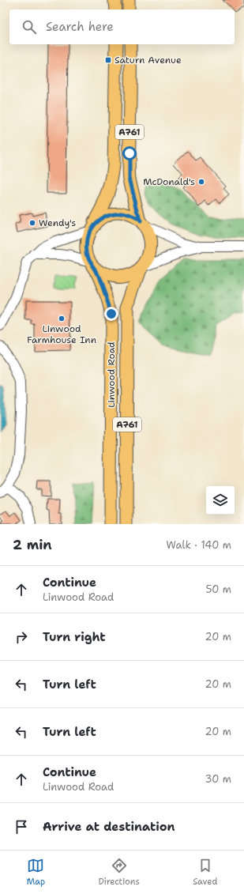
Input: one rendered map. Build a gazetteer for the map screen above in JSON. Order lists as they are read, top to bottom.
{
  "streets": {
    "main road": ["A761", "Linwood Road"]
  },
  "crossings": [
    ["A761", "Linwood Road"]
  ],
  "places": {
    "transit": ["Saturn Avenue"],
    "other": ["McDonald's", "Wendy's", "Linwood Farmhouse Inn"]
  },
  "page": {
    "search": "Search here",
    "heading": ["2 min", "Walk · 140 m"],
    "list": [
      ["Continue", "Linwood Road", "50 m"],
      ["Turn right", "20 m"],
      ["Turn left", "20 m"],
      ["Turn left", "20 m"],
      ["Continue", "Linwood Road", "30 m"],
      "Arrive at destination"
    ],
    "nav": ["Map", "Directions", "Saved"]
  }
}
